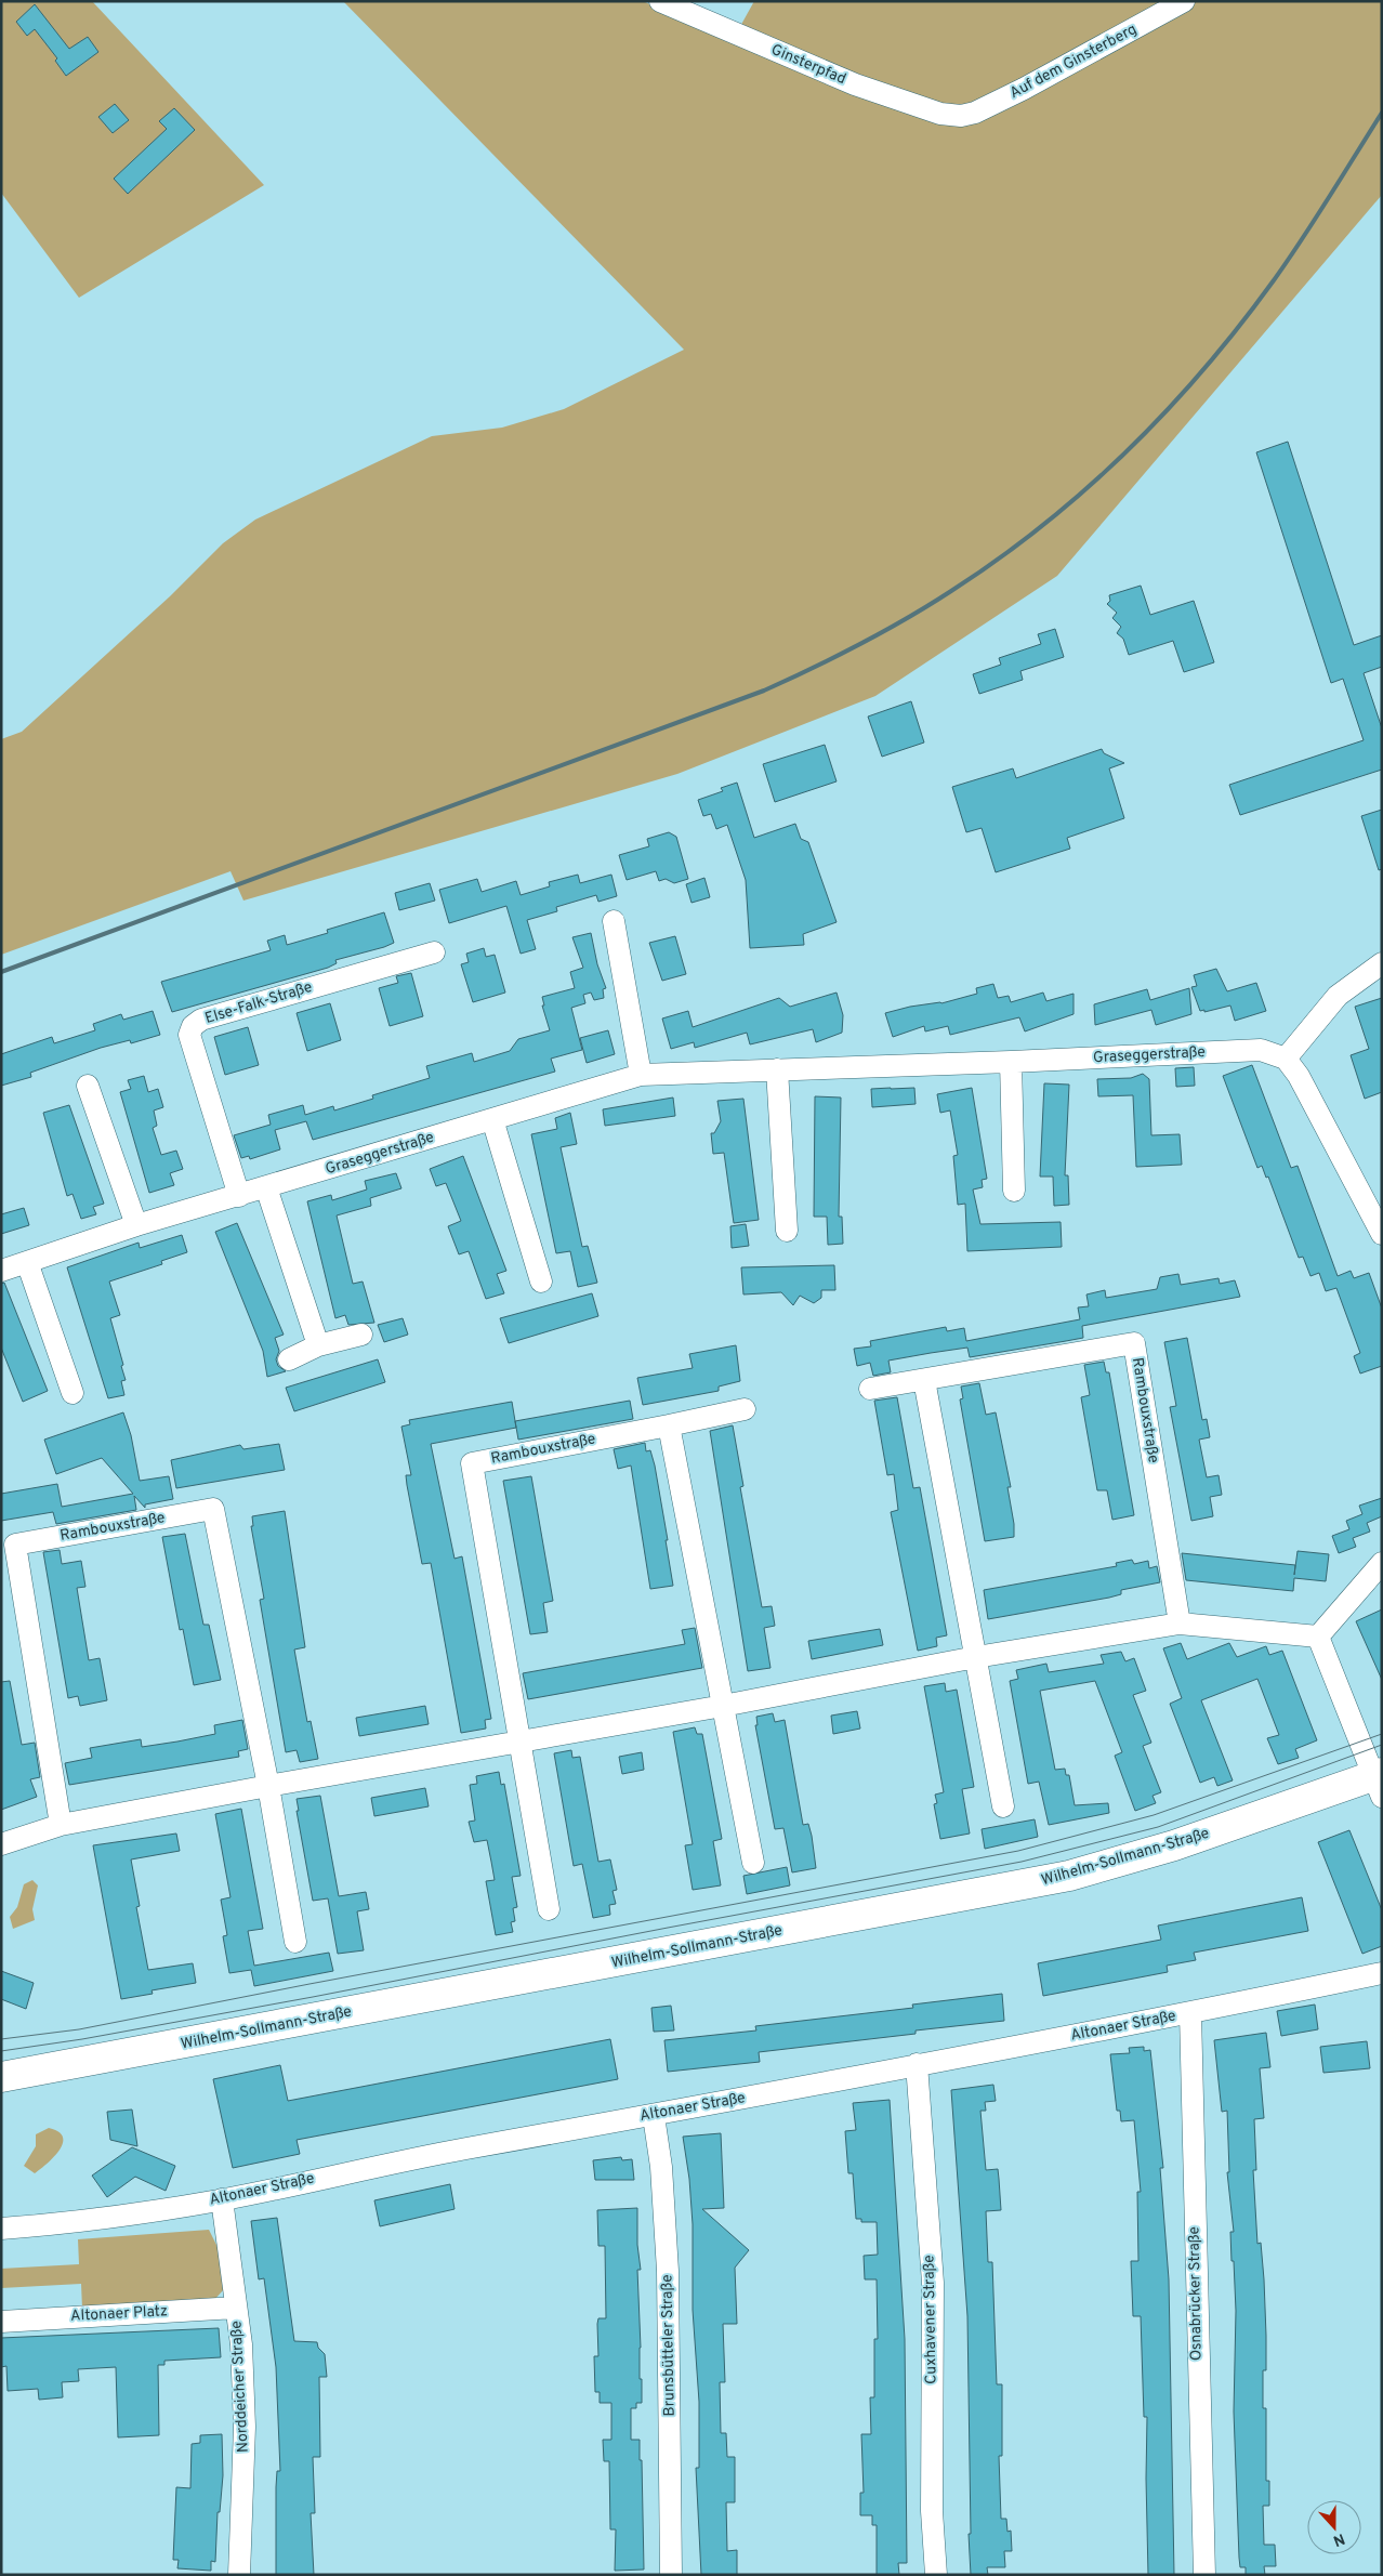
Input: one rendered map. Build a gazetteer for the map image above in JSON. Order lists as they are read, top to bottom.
{
  "streets": {
    "street": [
      "Auf dem Ginsterberg",
      "Ginsterpfad",
      "Else-Falk-Straße",
      "Graseggerstraße",
      "Rambouxstraße",
      "Wilhelm-Sollmann-Straße",
      "Altonaer Straße",
      "Osnabrücker Straße",
      "Altonaer Platz",
      "Cuxhavener Straße",
      "Brunsbütteler Straße",
      "Norddeicher Straße"
    ]
  },
  "crossings": [
    ["Auf dem Ginsterberg", "Ginsterpfad"],
    ["Else-Falk-Straße", "Graseggerstraße"],
    ["Altonaer Straße", "Osnabrücker Straße"],
    ["Altonaer Straße", "Cuxhavener Straße"],
    ["Altonaer Straße", "Brunsbütteler Straße"],
    ["Altonaer Straße", "Norddeicher Straße"],
    ["Altonaer Platz", "Norddeicher Straße"]
  ],
  "north": "bottom"
}
